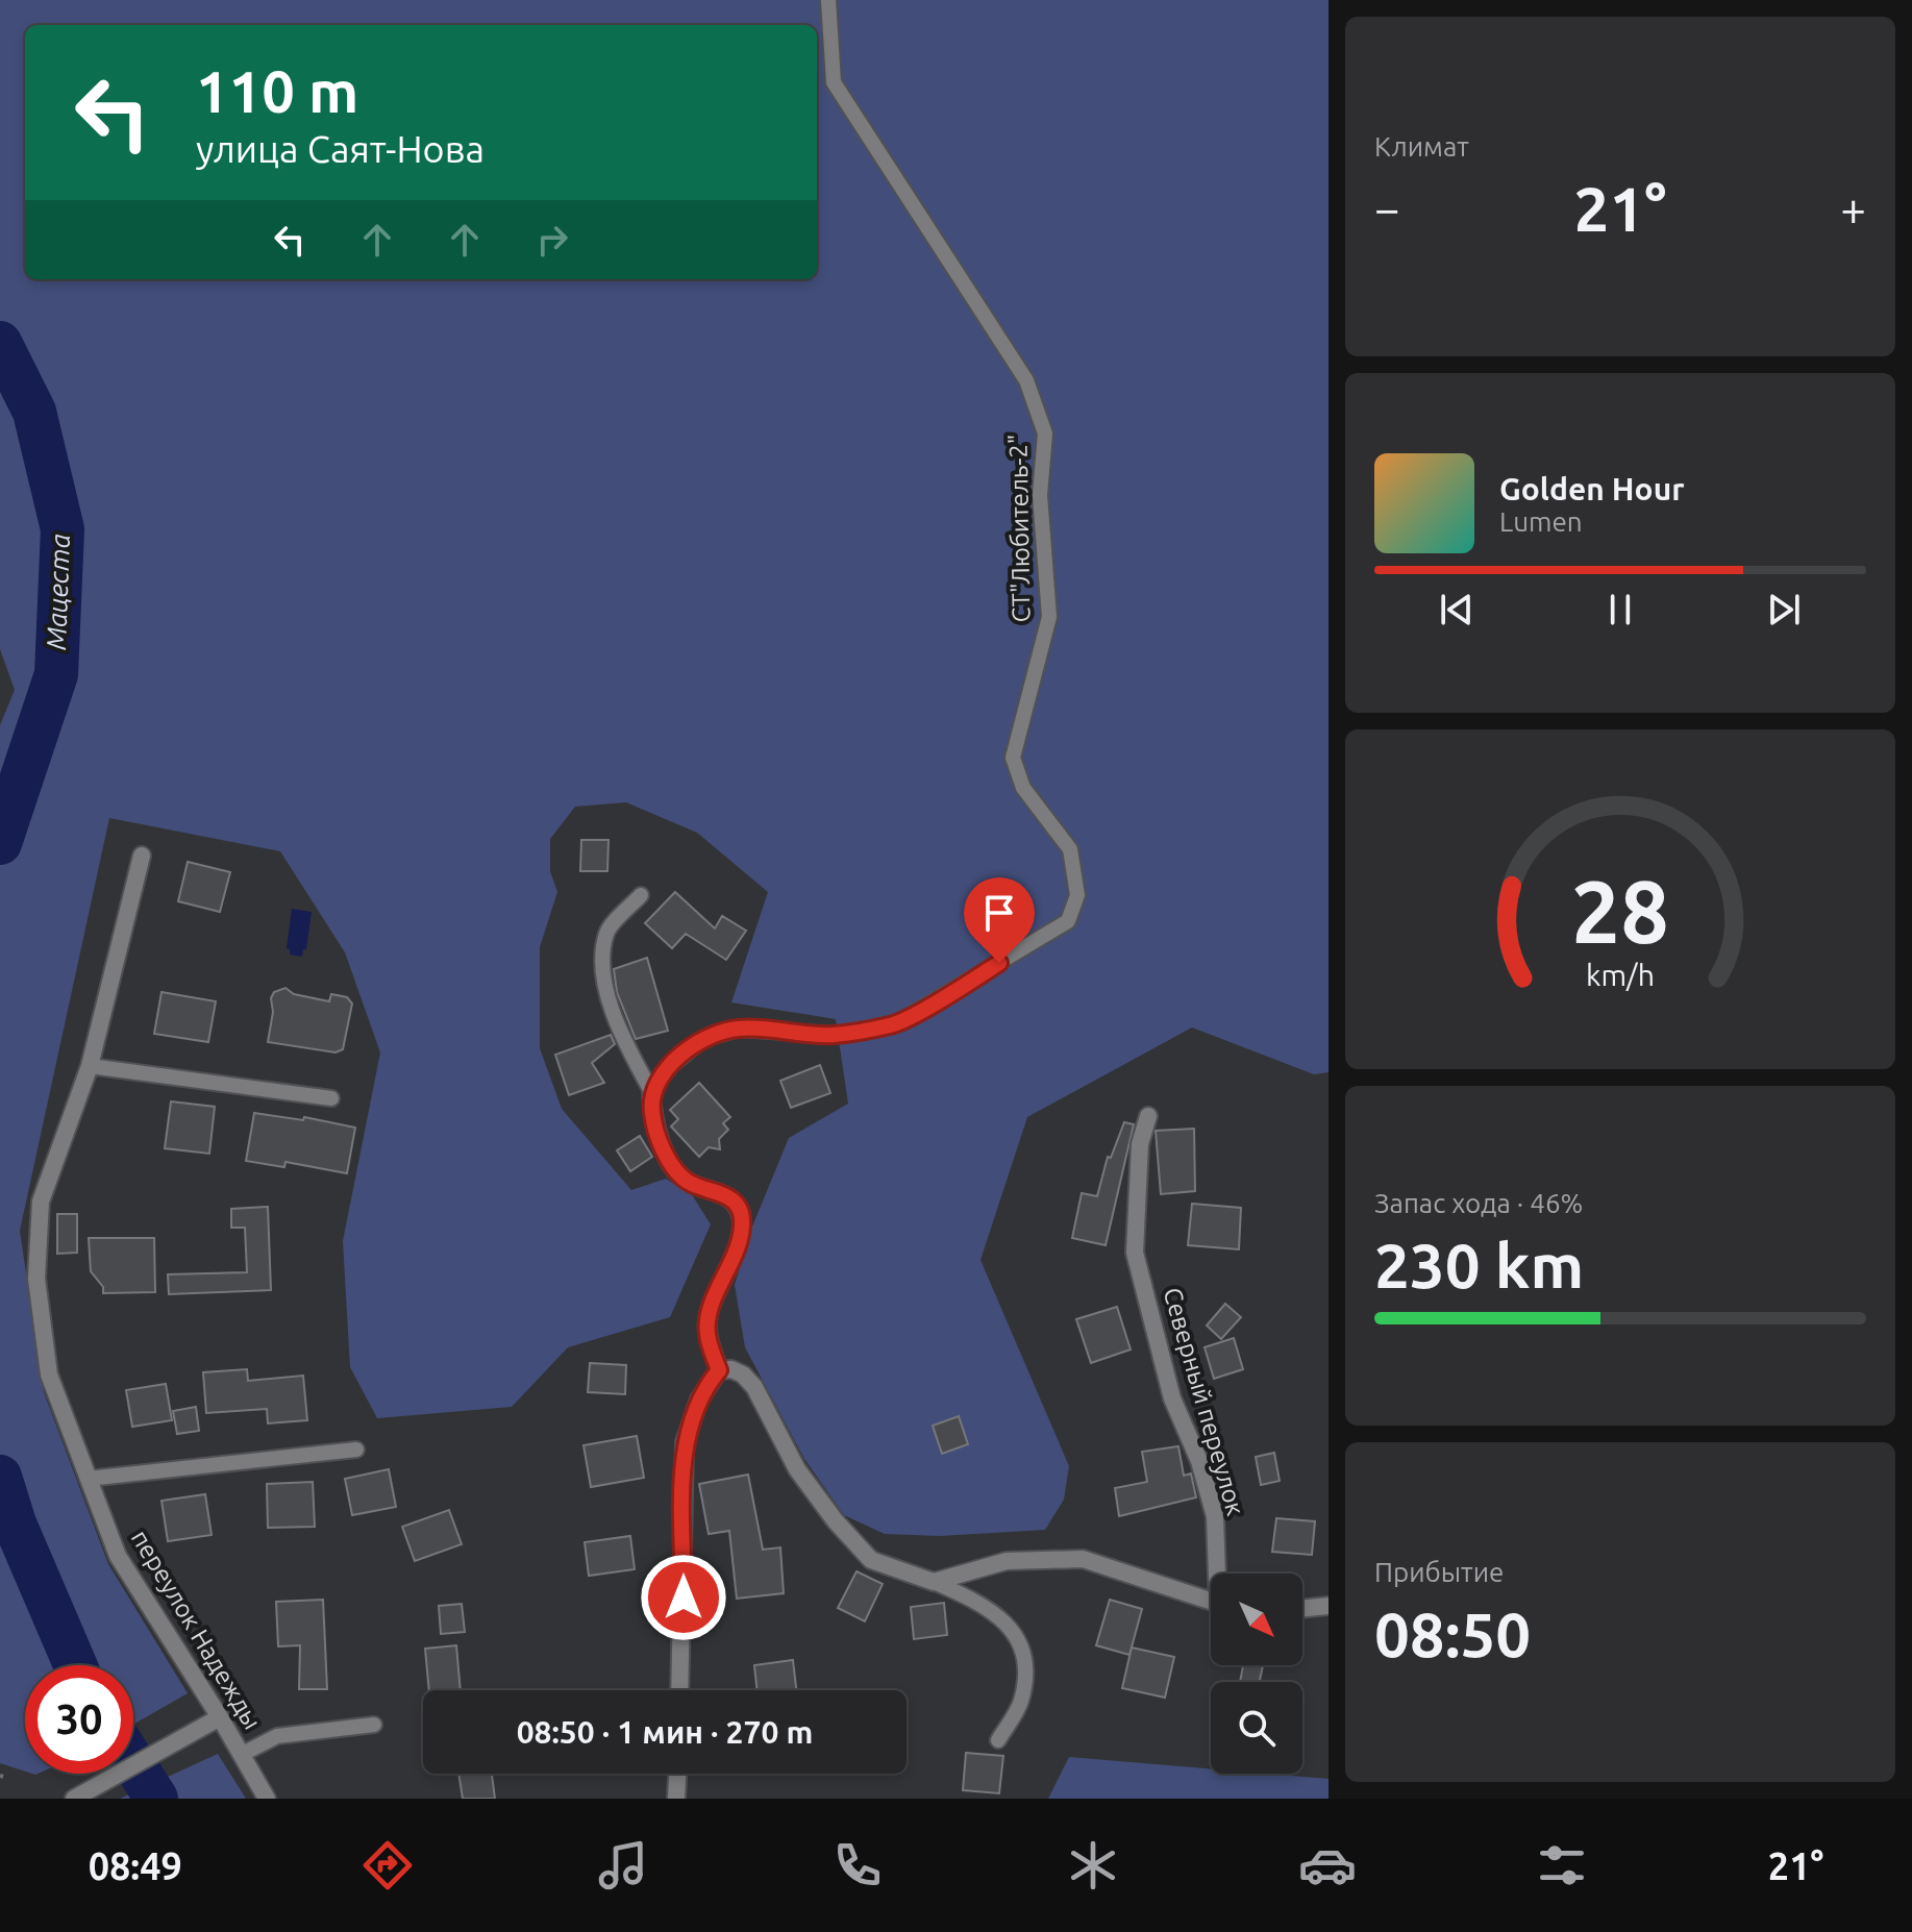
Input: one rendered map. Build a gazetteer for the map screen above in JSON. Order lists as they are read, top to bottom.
{
  "streets": {
    "street": ["Северный переулок", "переулок Надежды"],
    "lane": ["СТ\"Любитель-2\""]
  },
  "water": ["Мацеста"],
  "north": "bottom right",
  "page": {
    "tile": [
      "Климат",
      ["Запас хода · 46%", "230 km"],
      ["Прибытие", "08:50"]
    ],
    "turn": ["110 m", "улица Саят-Нова"],
    "heat": ["−", "21°", "+"],
    "song": ["Golden Hour", "Lumen"],
    "limit": "30",
    "trip": "08:50 · 1 мин · 270 m",
    "tabs": ["08:49", "21°"],
    "gauge": ["28", "km/h"]
  }
}
